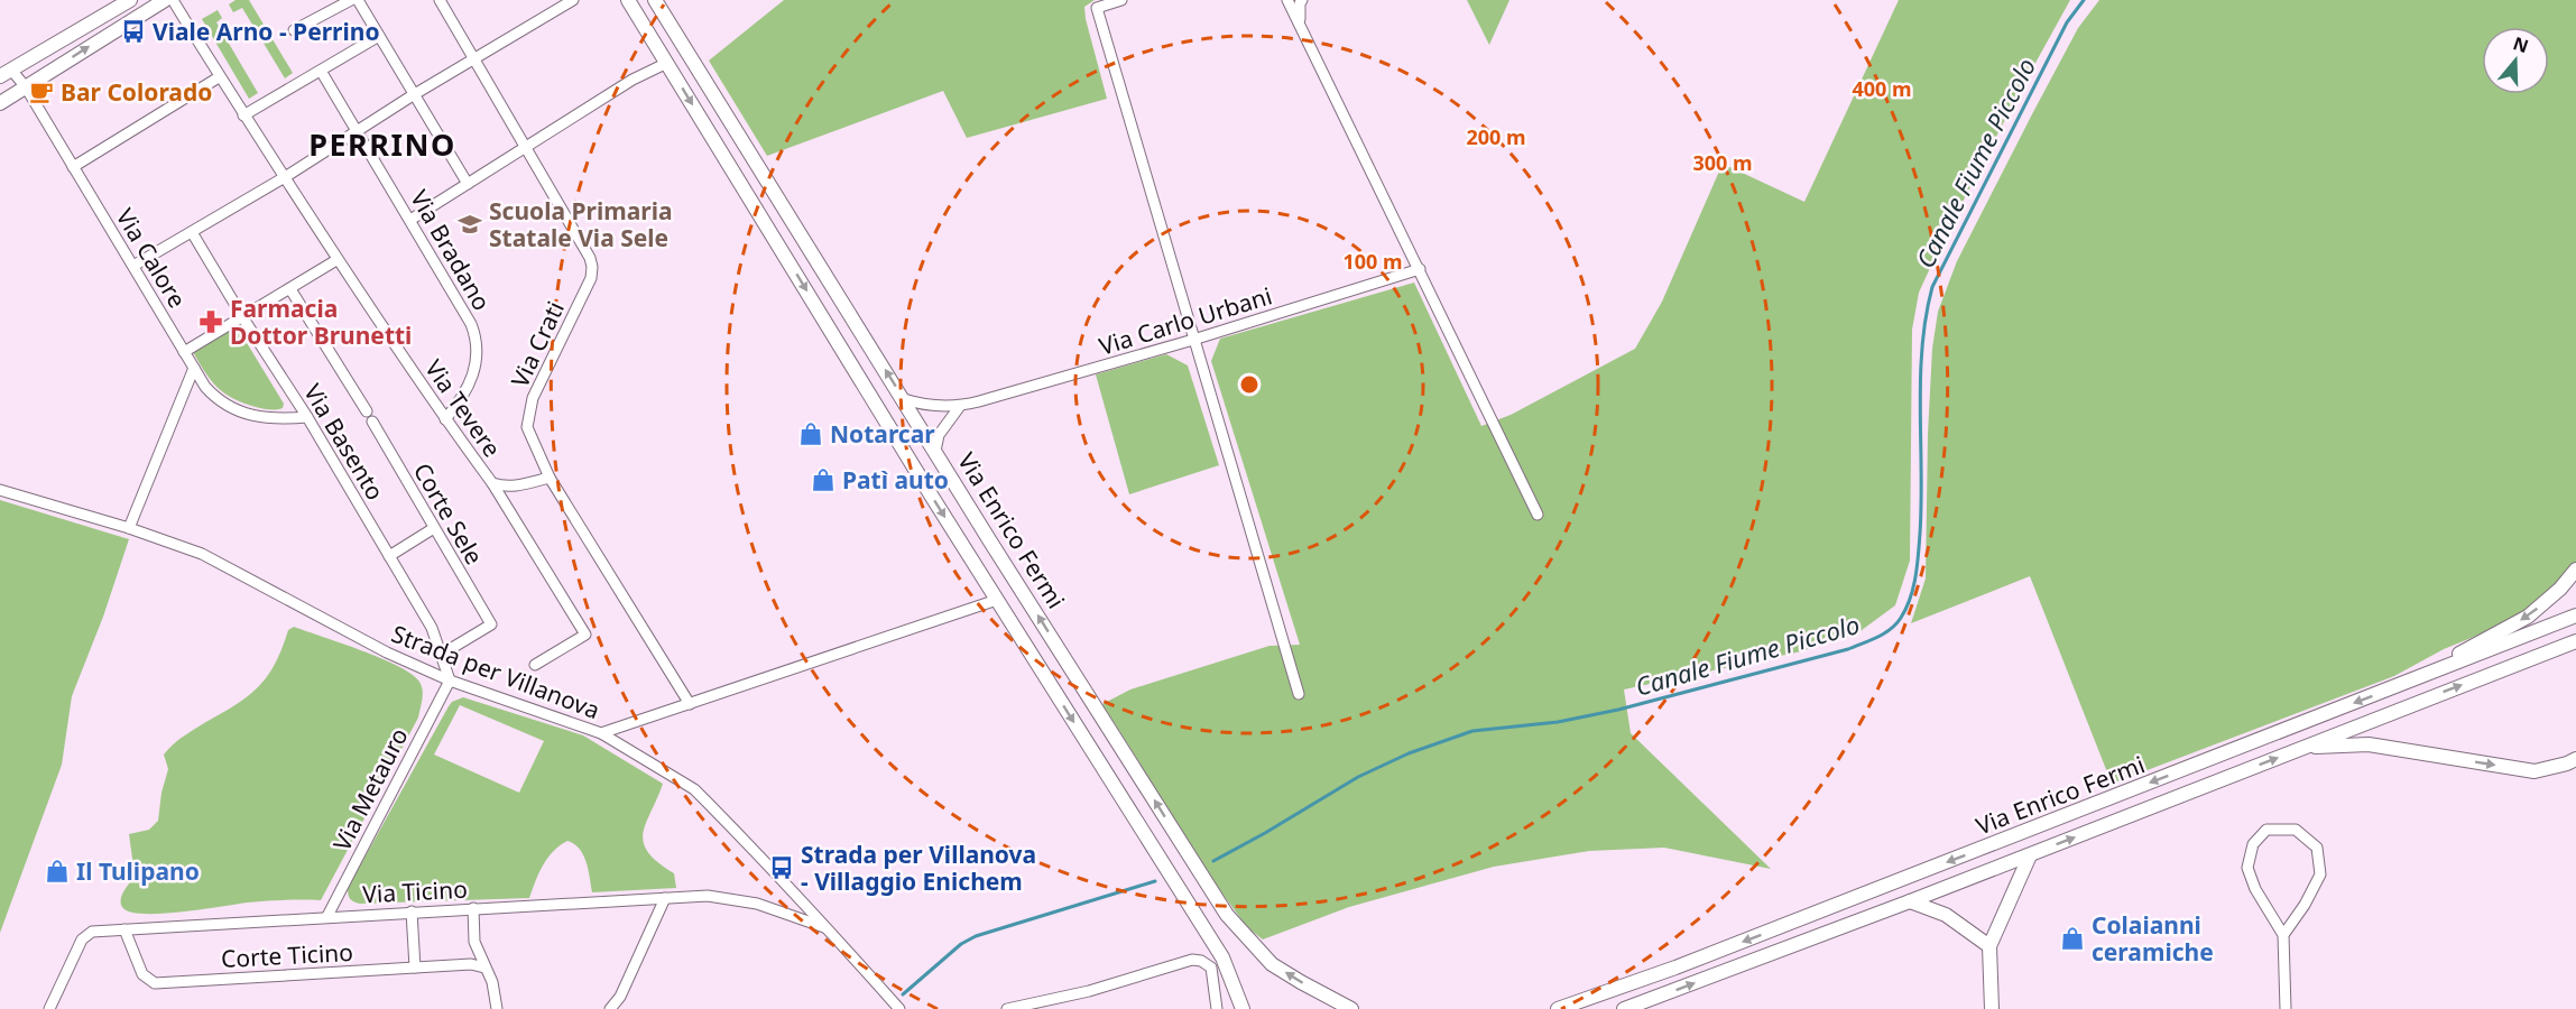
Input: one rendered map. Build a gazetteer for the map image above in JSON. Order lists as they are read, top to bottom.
{
  "streets": {
    "street": [
      "Via Bradano",
      "Via Calore",
      "Via Carlo Urbani",
      "Via Crati",
      "Via Tevere",
      "Via Basento",
      "Corte Sele",
      "Via Enrico Fermi",
      "Strada per Villanova",
      "Via Metauro",
      "Via Ticino",
      "Corte Ticino"
    ]
  },
  "crossings": [
    ["Via Bradano", "Via Tevere"],
    ["Via Calore", "Via Basento"],
    ["Via Carlo Urbani", "Via Enrico Fermi"],
    ["Via Crati", "Via Tevere"],
    ["Via Crati", "Via Enrico Fermi"],
    ["Via Basento", "Corte Sele"],
    ["Via Basento", "Strada per Villanova"],
    ["Via Basento", "Via Metauro"],
    ["Via Enrico Fermi", "Strada per Villanova"],
    ["Strada per Villanova", "Via Metauro"],
    ["Strada per Villanova", "Via Ticino"],
    ["Via Metauro", "Via Ticino"],
    ["Via Ticino", "Corte Ticino"]
  ],
  "districts": ["PERRINO"],
  "water": ["Canale Fiume Piccolo"],
  "places": {
    "bus stop": ["Viale Arno - Perrino", "Strada per Villanova - Villaggio Enichem"],
    "cafe": ["Bar Colorado"],
    "school or university": ["Scuola Primaria Statale Via Sele"],
    "pharmacy": ["Farmacia Dottor Brunetti"],
    "shop": [
      "Notarcar",
      "Patì auto",
      "Il Tulipano",
      "Colaianni ceramiche"
    ]
  },
  "north": "top",
  "rings": [
    "400 m",
    "200 m",
    "300 m",
    "100 m"
  ]
}
